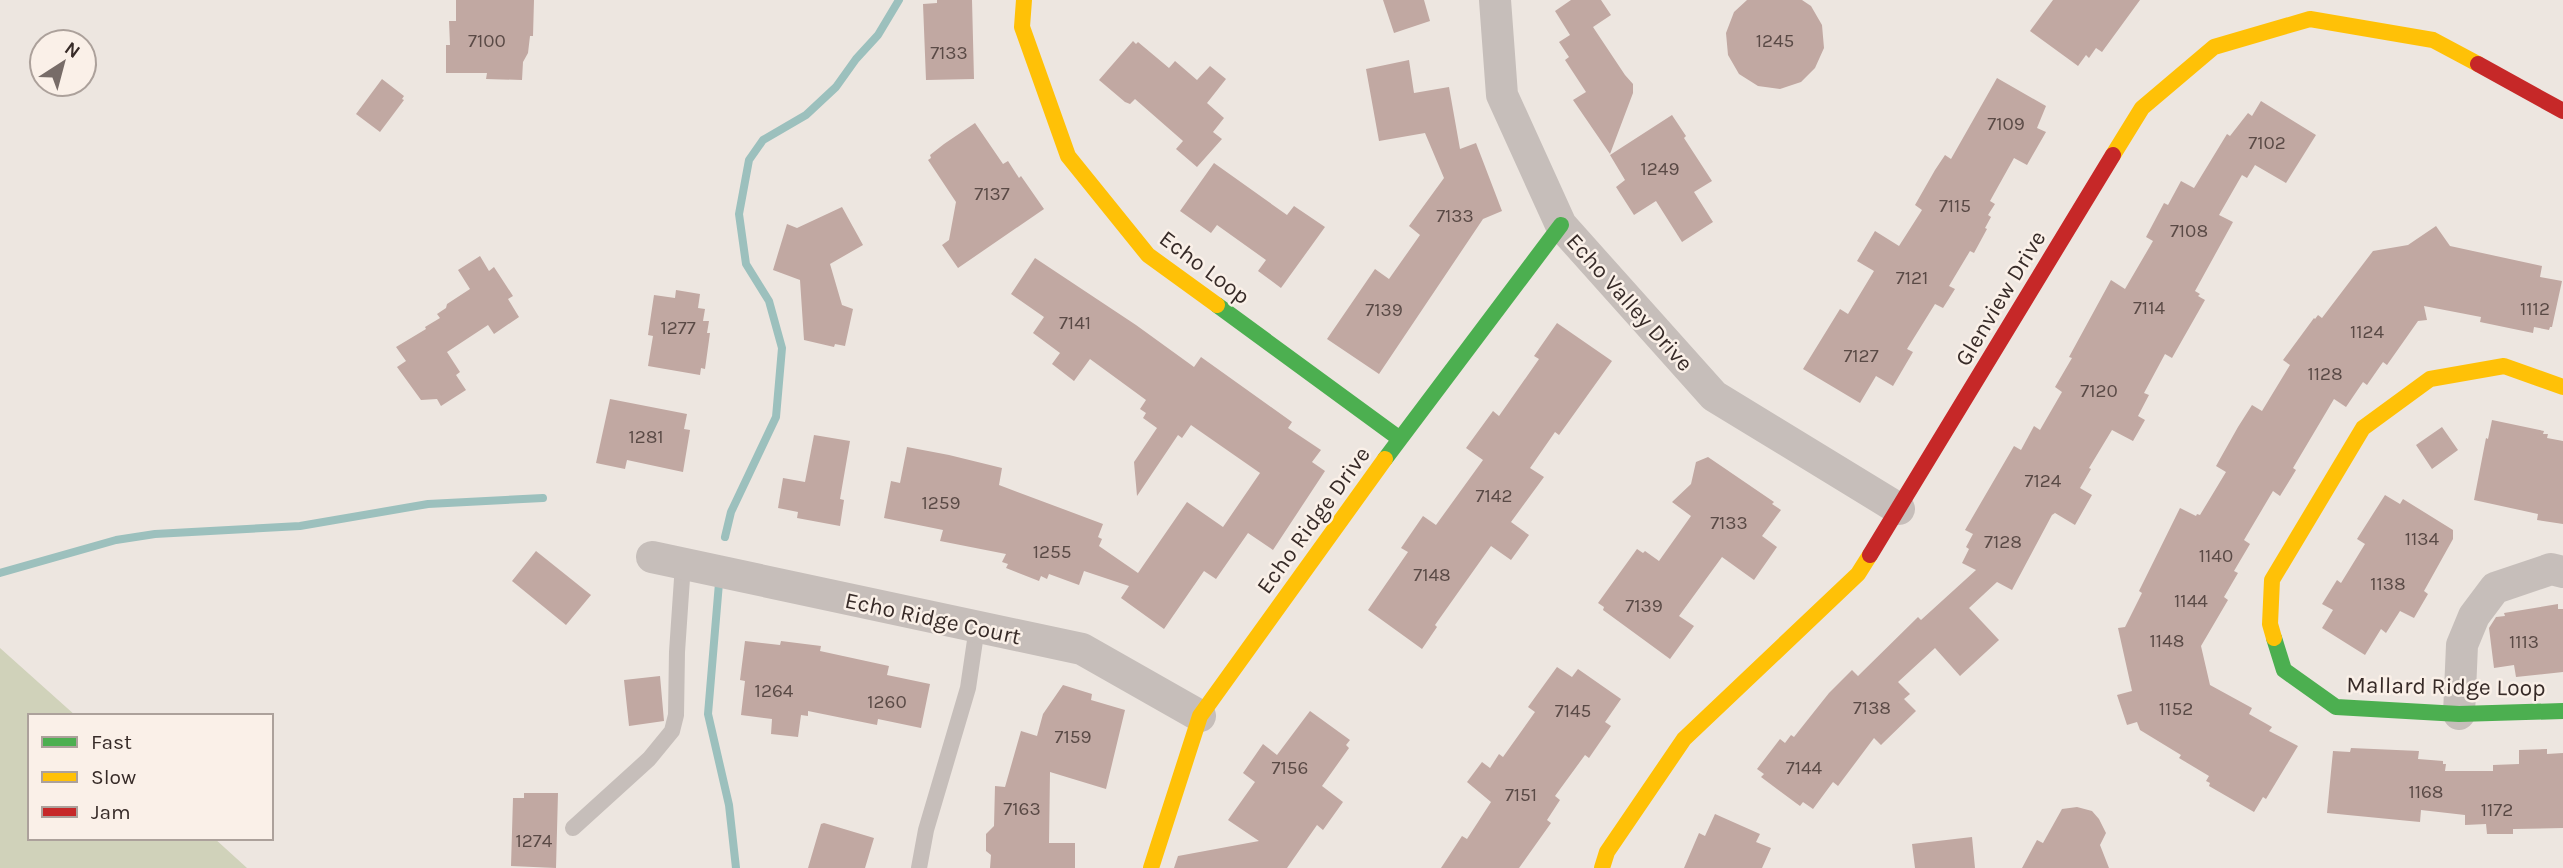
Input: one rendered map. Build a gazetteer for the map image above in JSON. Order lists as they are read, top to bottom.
{
  "streets": {
    "street": [
      "Echo Loop",
      "Glenview Drive",
      "Echo Valley Drive",
      "Echo Ridge Drive",
      "Echo Ridge Court",
      "Mallard Ridge Loop"
    ]
  },
  "crossings": [
    ["Echo Loop", "Echo Ridge Drive"],
    ["Glenview Drive", "Echo Valley Drive"],
    ["Echo Valley Drive", "Echo Ridge Drive"],
    ["Echo Ridge Drive", "Echo Ridge Court"]
  ],
  "house_numbers": [
    "7100",
    "1245",
    "7133",
    "7109",
    "7102",
    "1249",
    "7137",
    "7115",
    "7133",
    "7108",
    "7121",
    "7114",
    "1112",
    "7139",
    "7141",
    "1277",
    "1124",
    "7127",
    "1128",
    "7120",
    "1281",
    "7124",
    "7142",
    "1259",
    "7133",
    "1134",
    "7128",
    "1255",
    "1140",
    "7148",
    "1138",
    "1144",
    "7139",
    "1148",
    "1113",
    "1264",
    "1260",
    "7138",
    "1152",
    "7145",
    "7159",
    "7156",
    "7144",
    "1168",
    "7151",
    "7163",
    "1172",
    "1274"
  ],
  "legend": ["Fast", "Slow", "Jam"],
  "north": "top right"
}
